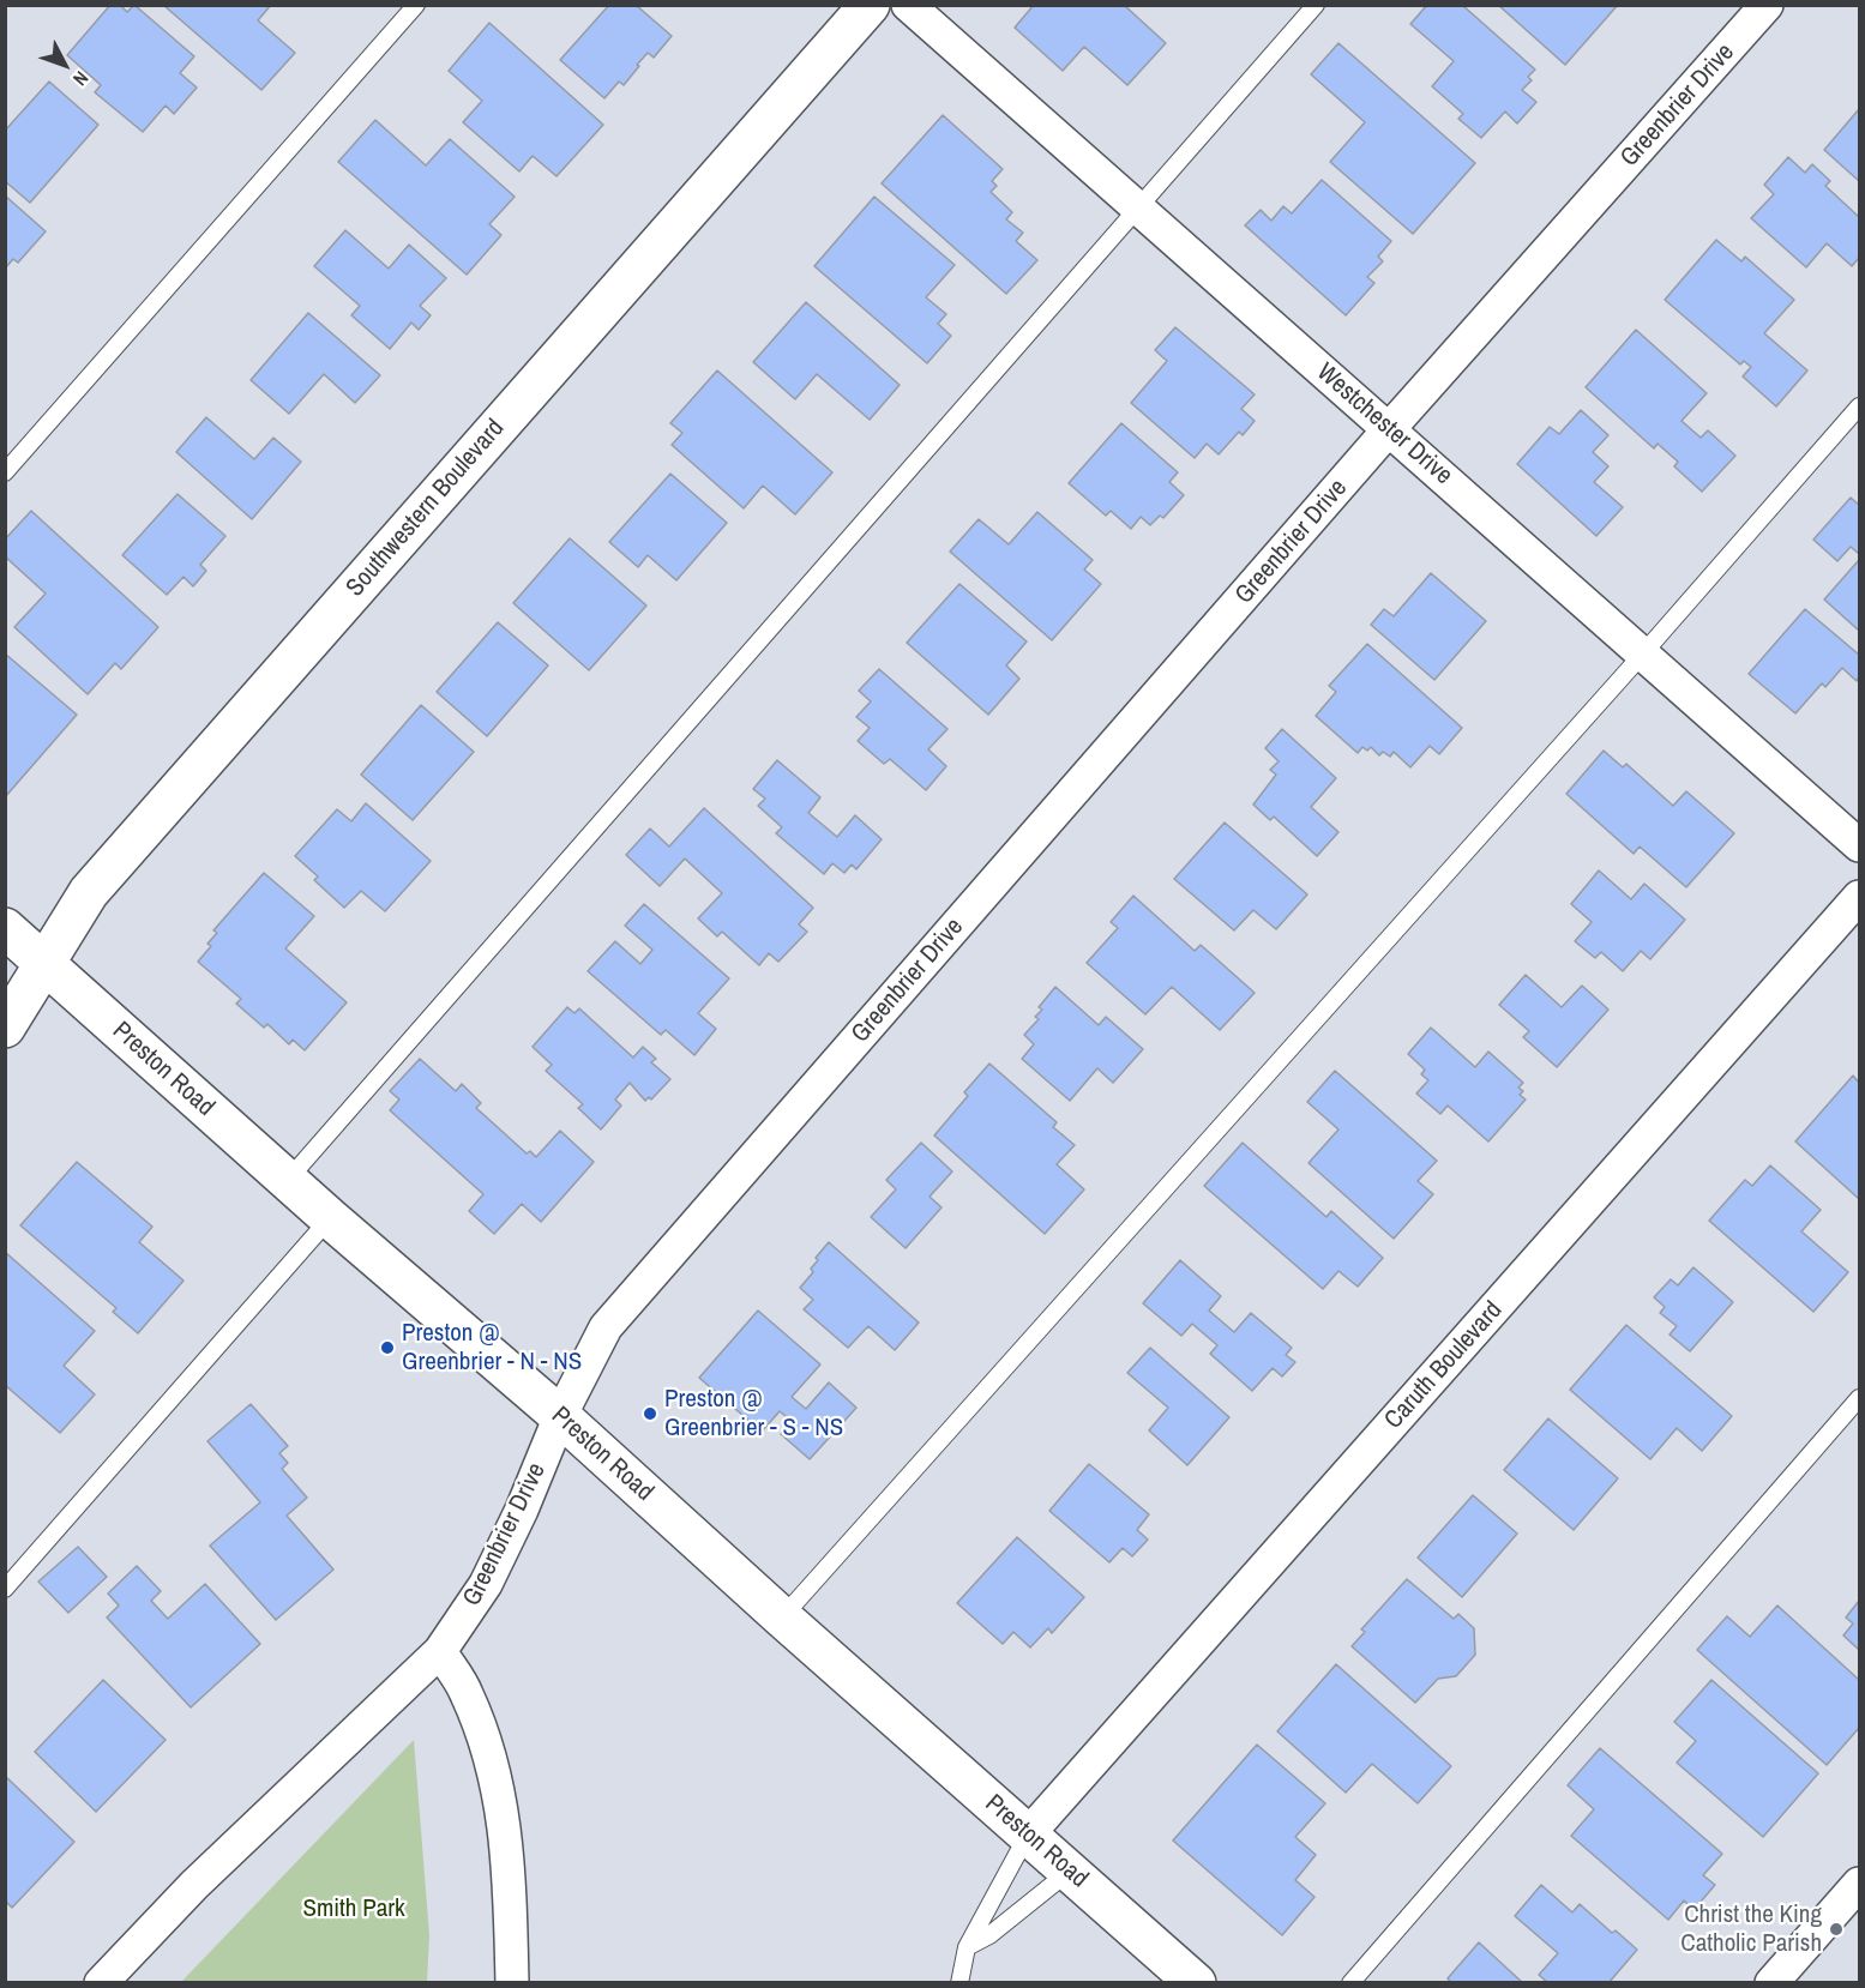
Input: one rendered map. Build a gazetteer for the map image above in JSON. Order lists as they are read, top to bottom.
{
  "streets": {
    "main road": ["Southwestern Boulevard", "Preston Road"],
    "street": ["Greenbrier Drive", "Westchester Drive", "Caruth Boulevard"]
  },
  "crossings": [
    ["Greenbrier Drive", "Westchester Drive"],
    ["Greenbrier Drive", "Preston Road"],
    ["Southwestern Boulevard", "Preston Road"],
    ["Preston Road", "Caruth Boulevard"]
  ],
  "parks": ["Smith Park"],
  "places": ["Preston @ Greenbrier - N - NS", "Preston @ Greenbrier - S - NS", "Christ the King Catholic Parish"],
  "north": "bottom right"
}
